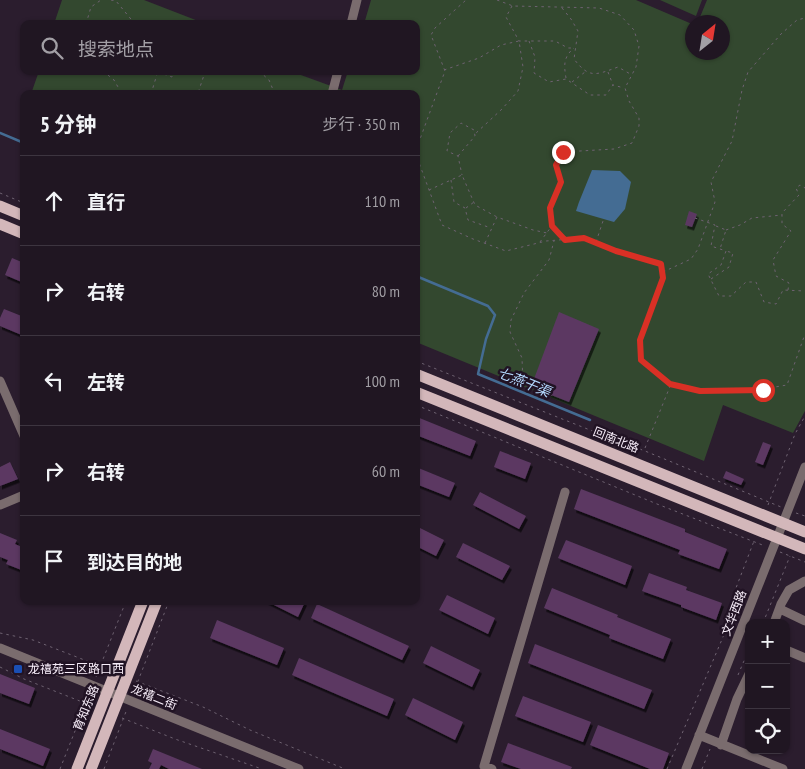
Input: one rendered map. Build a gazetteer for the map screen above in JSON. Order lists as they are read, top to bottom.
{
  "streets": {
    "main road": ["回南北路", "育知东路"],
    "street": ["文华西路", "龙禧二街"]
  },
  "crossings": [
    ["回南北路", "文华西路"],
    ["龙禧二街", "育知东路"]
  ],
  "water": ["七燕干渠"],
  "places": {
    "transit": ["龙禧苑三区路口西"]
  },
  "north": "top right",
  "page": {
    "search": "搜索地点",
    "heading": ["5 分钟", "步行 · 350 m"],
    "list": [
      ["直行", "110 m"],
      ["右转", "80 m"],
      ["左转", "100 m"],
      ["右转", "60 m"],
      "到达目的地"
    ],
    "map_buttons": ["+", "−"]
  }
}
